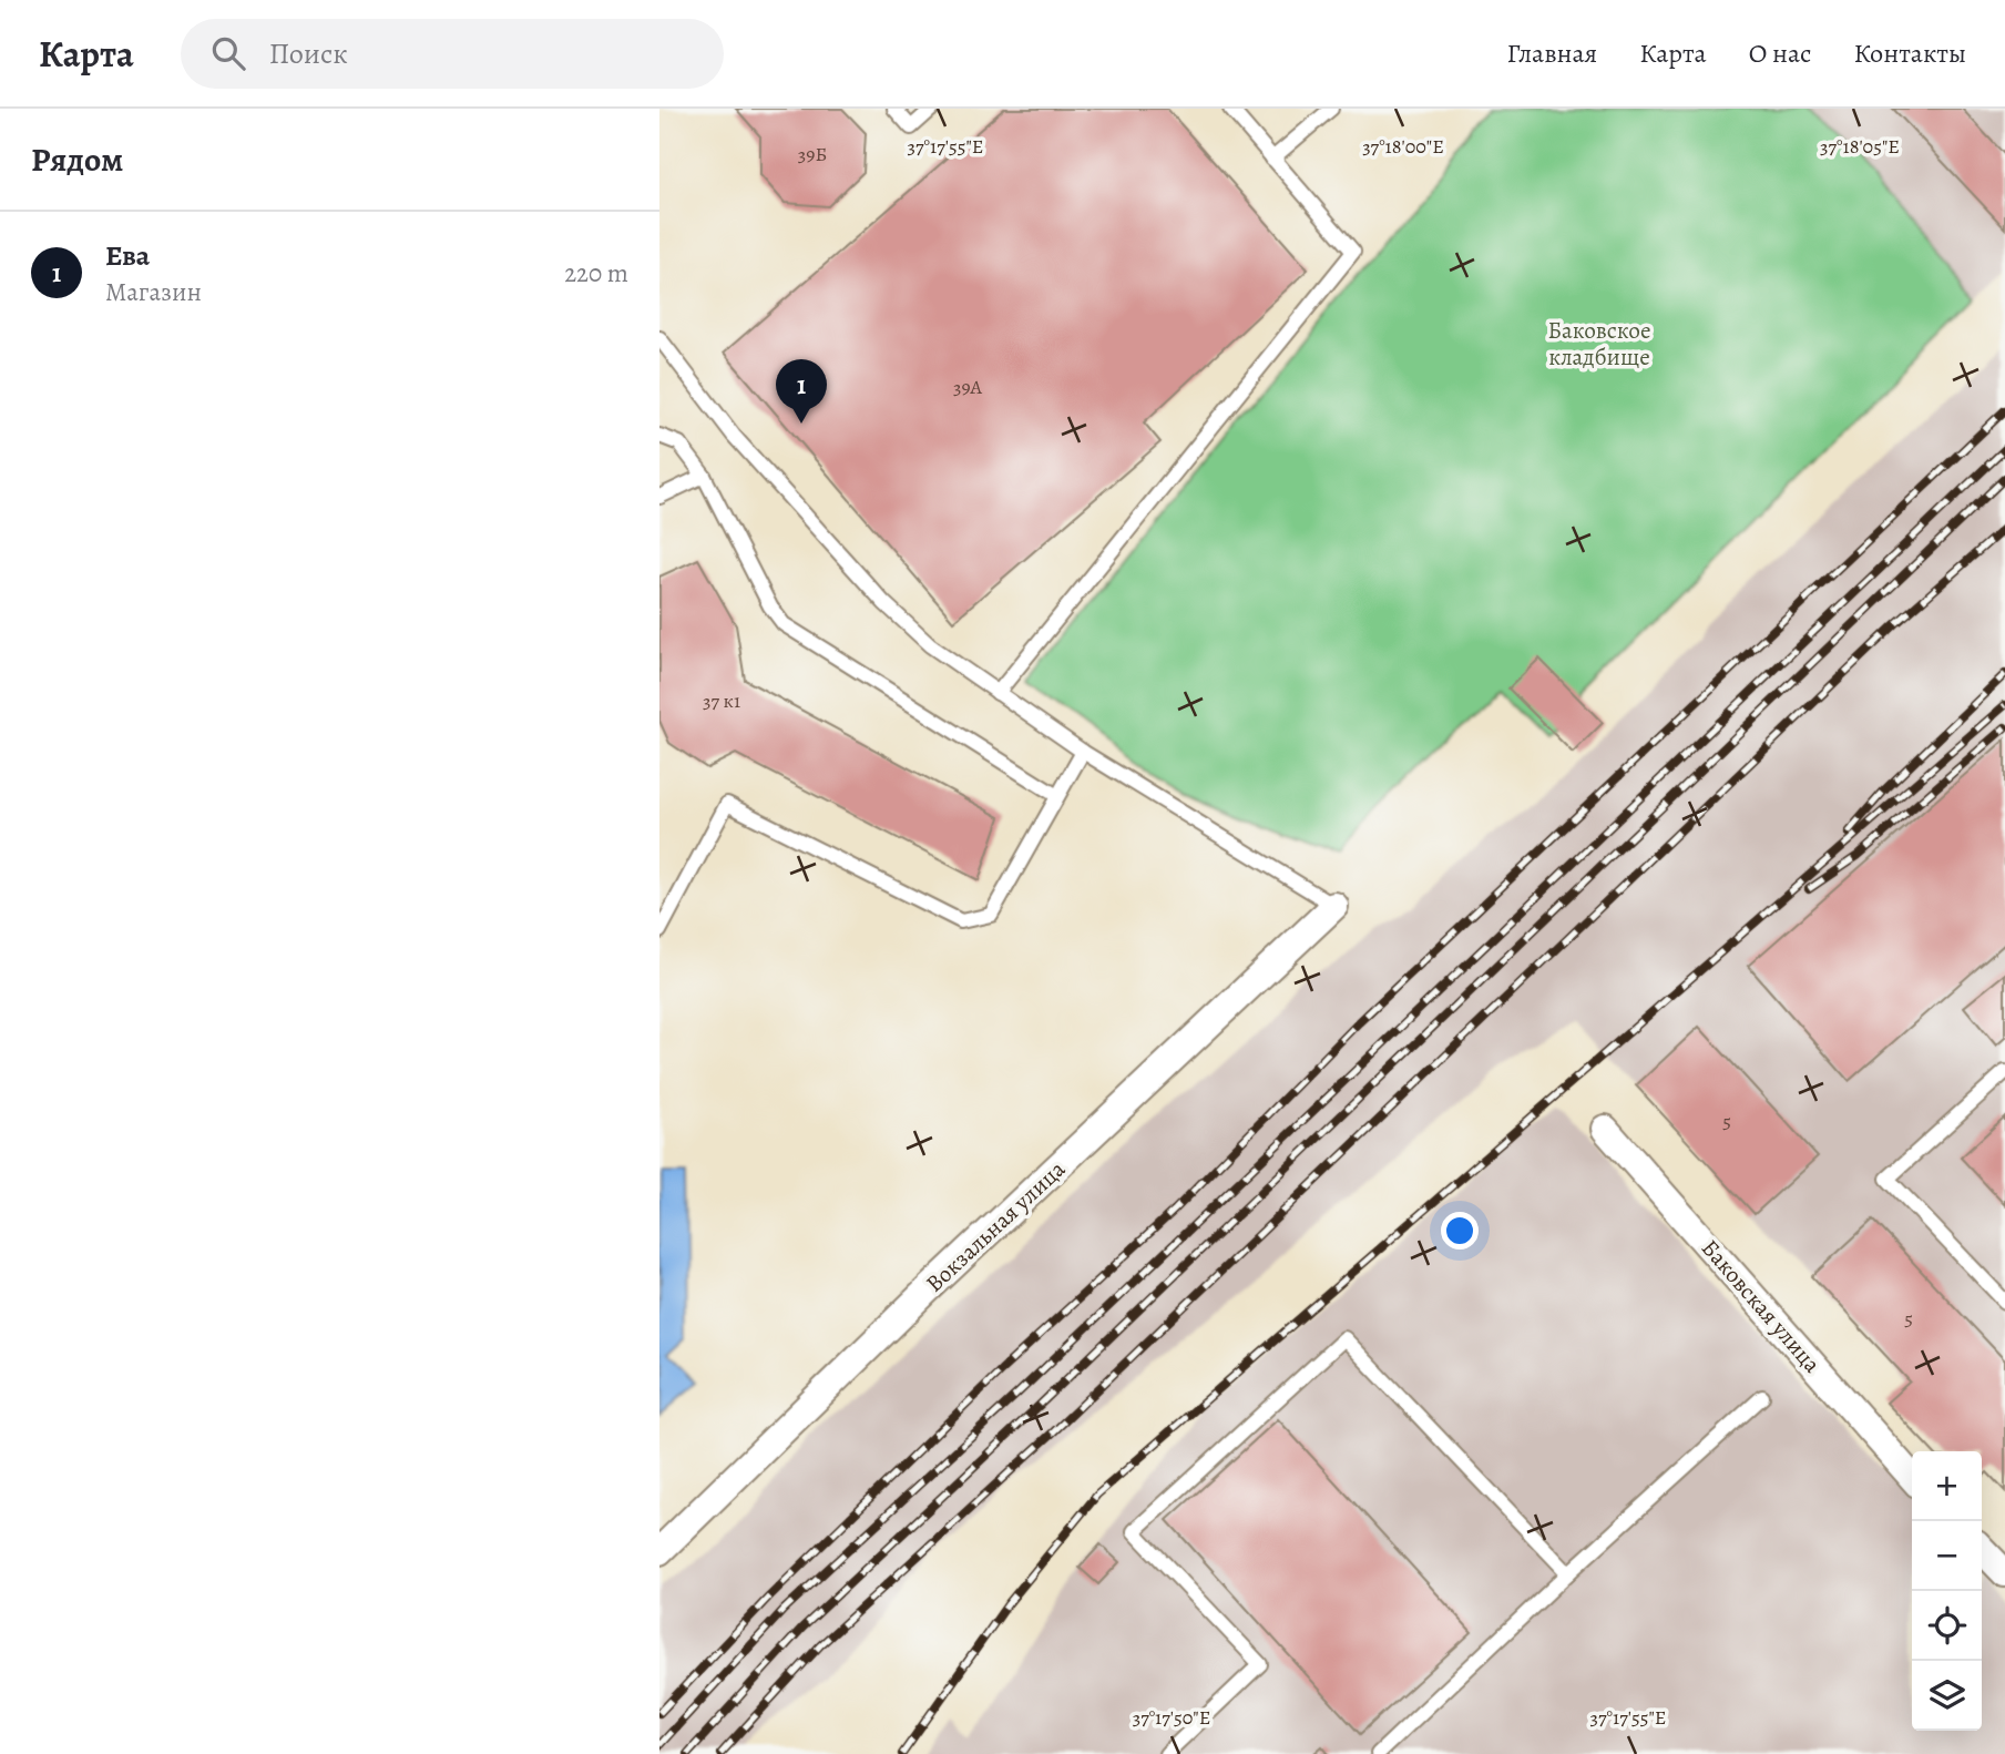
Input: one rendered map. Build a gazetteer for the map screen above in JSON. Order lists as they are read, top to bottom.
{
  "streets": {
    "street": ["Вокзальная улица", "Баковская улица"]
  },
  "parks": ["Баковское кладбище"],
  "house_numbers": [
    "39Б",
    "39А",
    "37 к1",
    "5",
    "5"
  ],
  "page": {
    "header": "Карта",
    "search": "Поиск",
    "nav": [
      "Главная",
      "Карта",
      "О нас",
      "Контакты"
    ],
    "heading": "Рядом",
    "list": [
      {
        "mark": "1",
        "name": "Ева",
        "note": "Магазин",
        "value": "220 m"
      }
    ],
    "pins": "1",
    "map_buttons": ["+", "−"]
  },
  "coordinates": [
    "37°17'55\"E",
    "37°18'00\"E",
    "37°18'05\"E",
    "37°17'50\"E"
  ]
}
